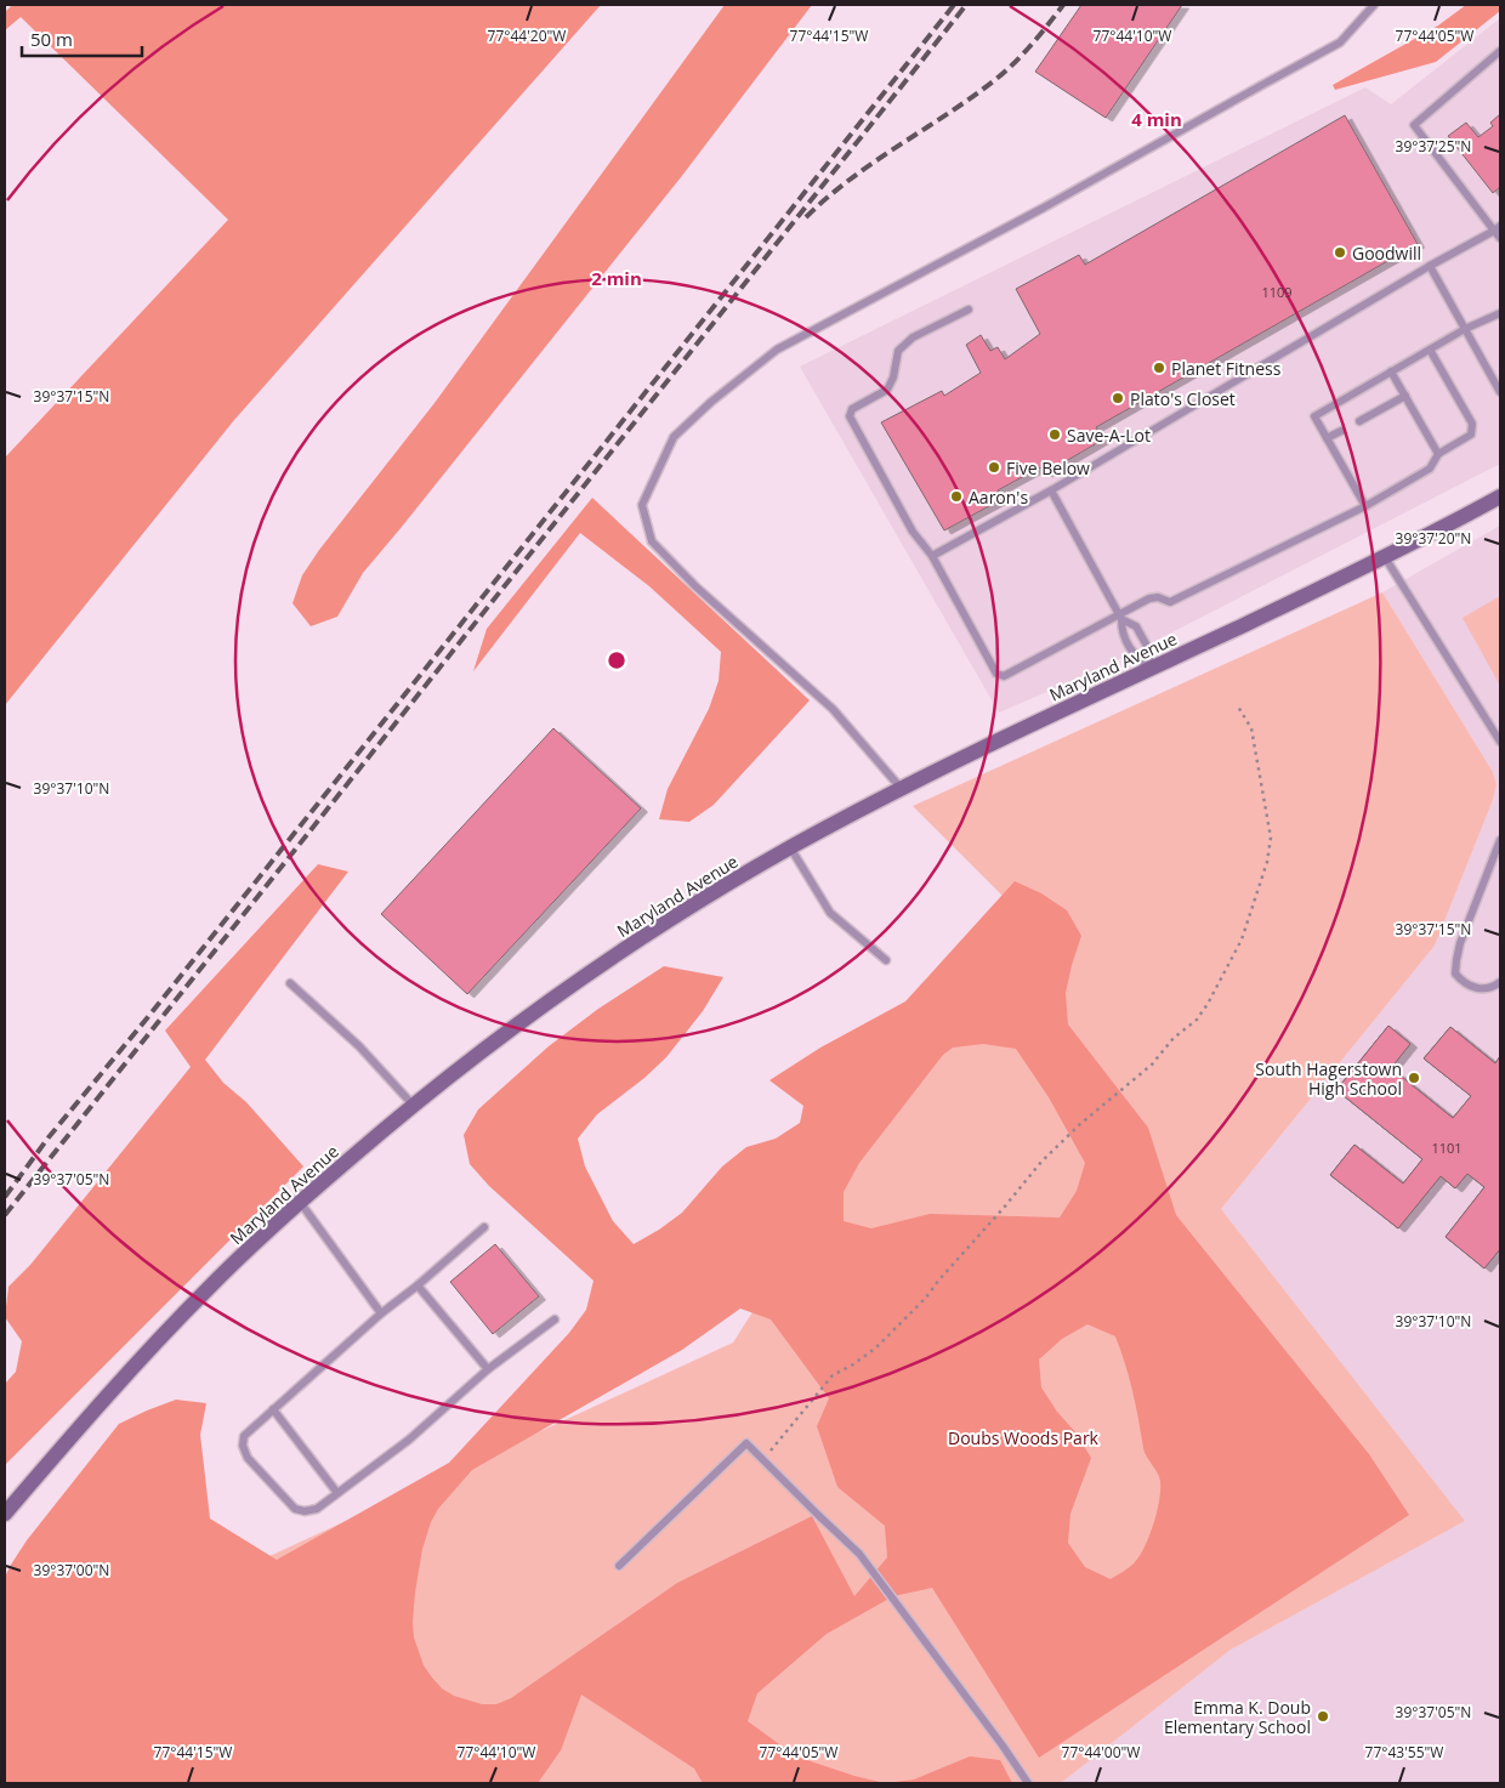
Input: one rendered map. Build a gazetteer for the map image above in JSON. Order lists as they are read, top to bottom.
{
  "streets": {
    "main road": ["Maryland Avenue"]
  },
  "parks": ["Doubs Woods Park"],
  "places": [
    "Goodwill",
    "Planet Fitness",
    "Plato's Closet",
    "Save-A-Lot",
    "Five Below",
    "Aaron's",
    "South Hagerstown High School",
    "Emma K. Doub Elementary School"
  ],
  "house_numbers": ["1109", "1101"],
  "scale_bar": "50 m",
  "coordinates": [
    "77°44'20\"W",
    "77°44'15\"W",
    "77°44'10\"W",
    "77°44'05\"W",
    "39°37'25\"N",
    "39°37'15\"N",
    "39°37'20\"N",
    "39°37'10\"N",
    "39°37'05\"N",
    "39°37'00\"N",
    "77°44'00\"W",
    "77°43'55\"W"
  ],
  "rings": ["4 min", "2 min"]
}
